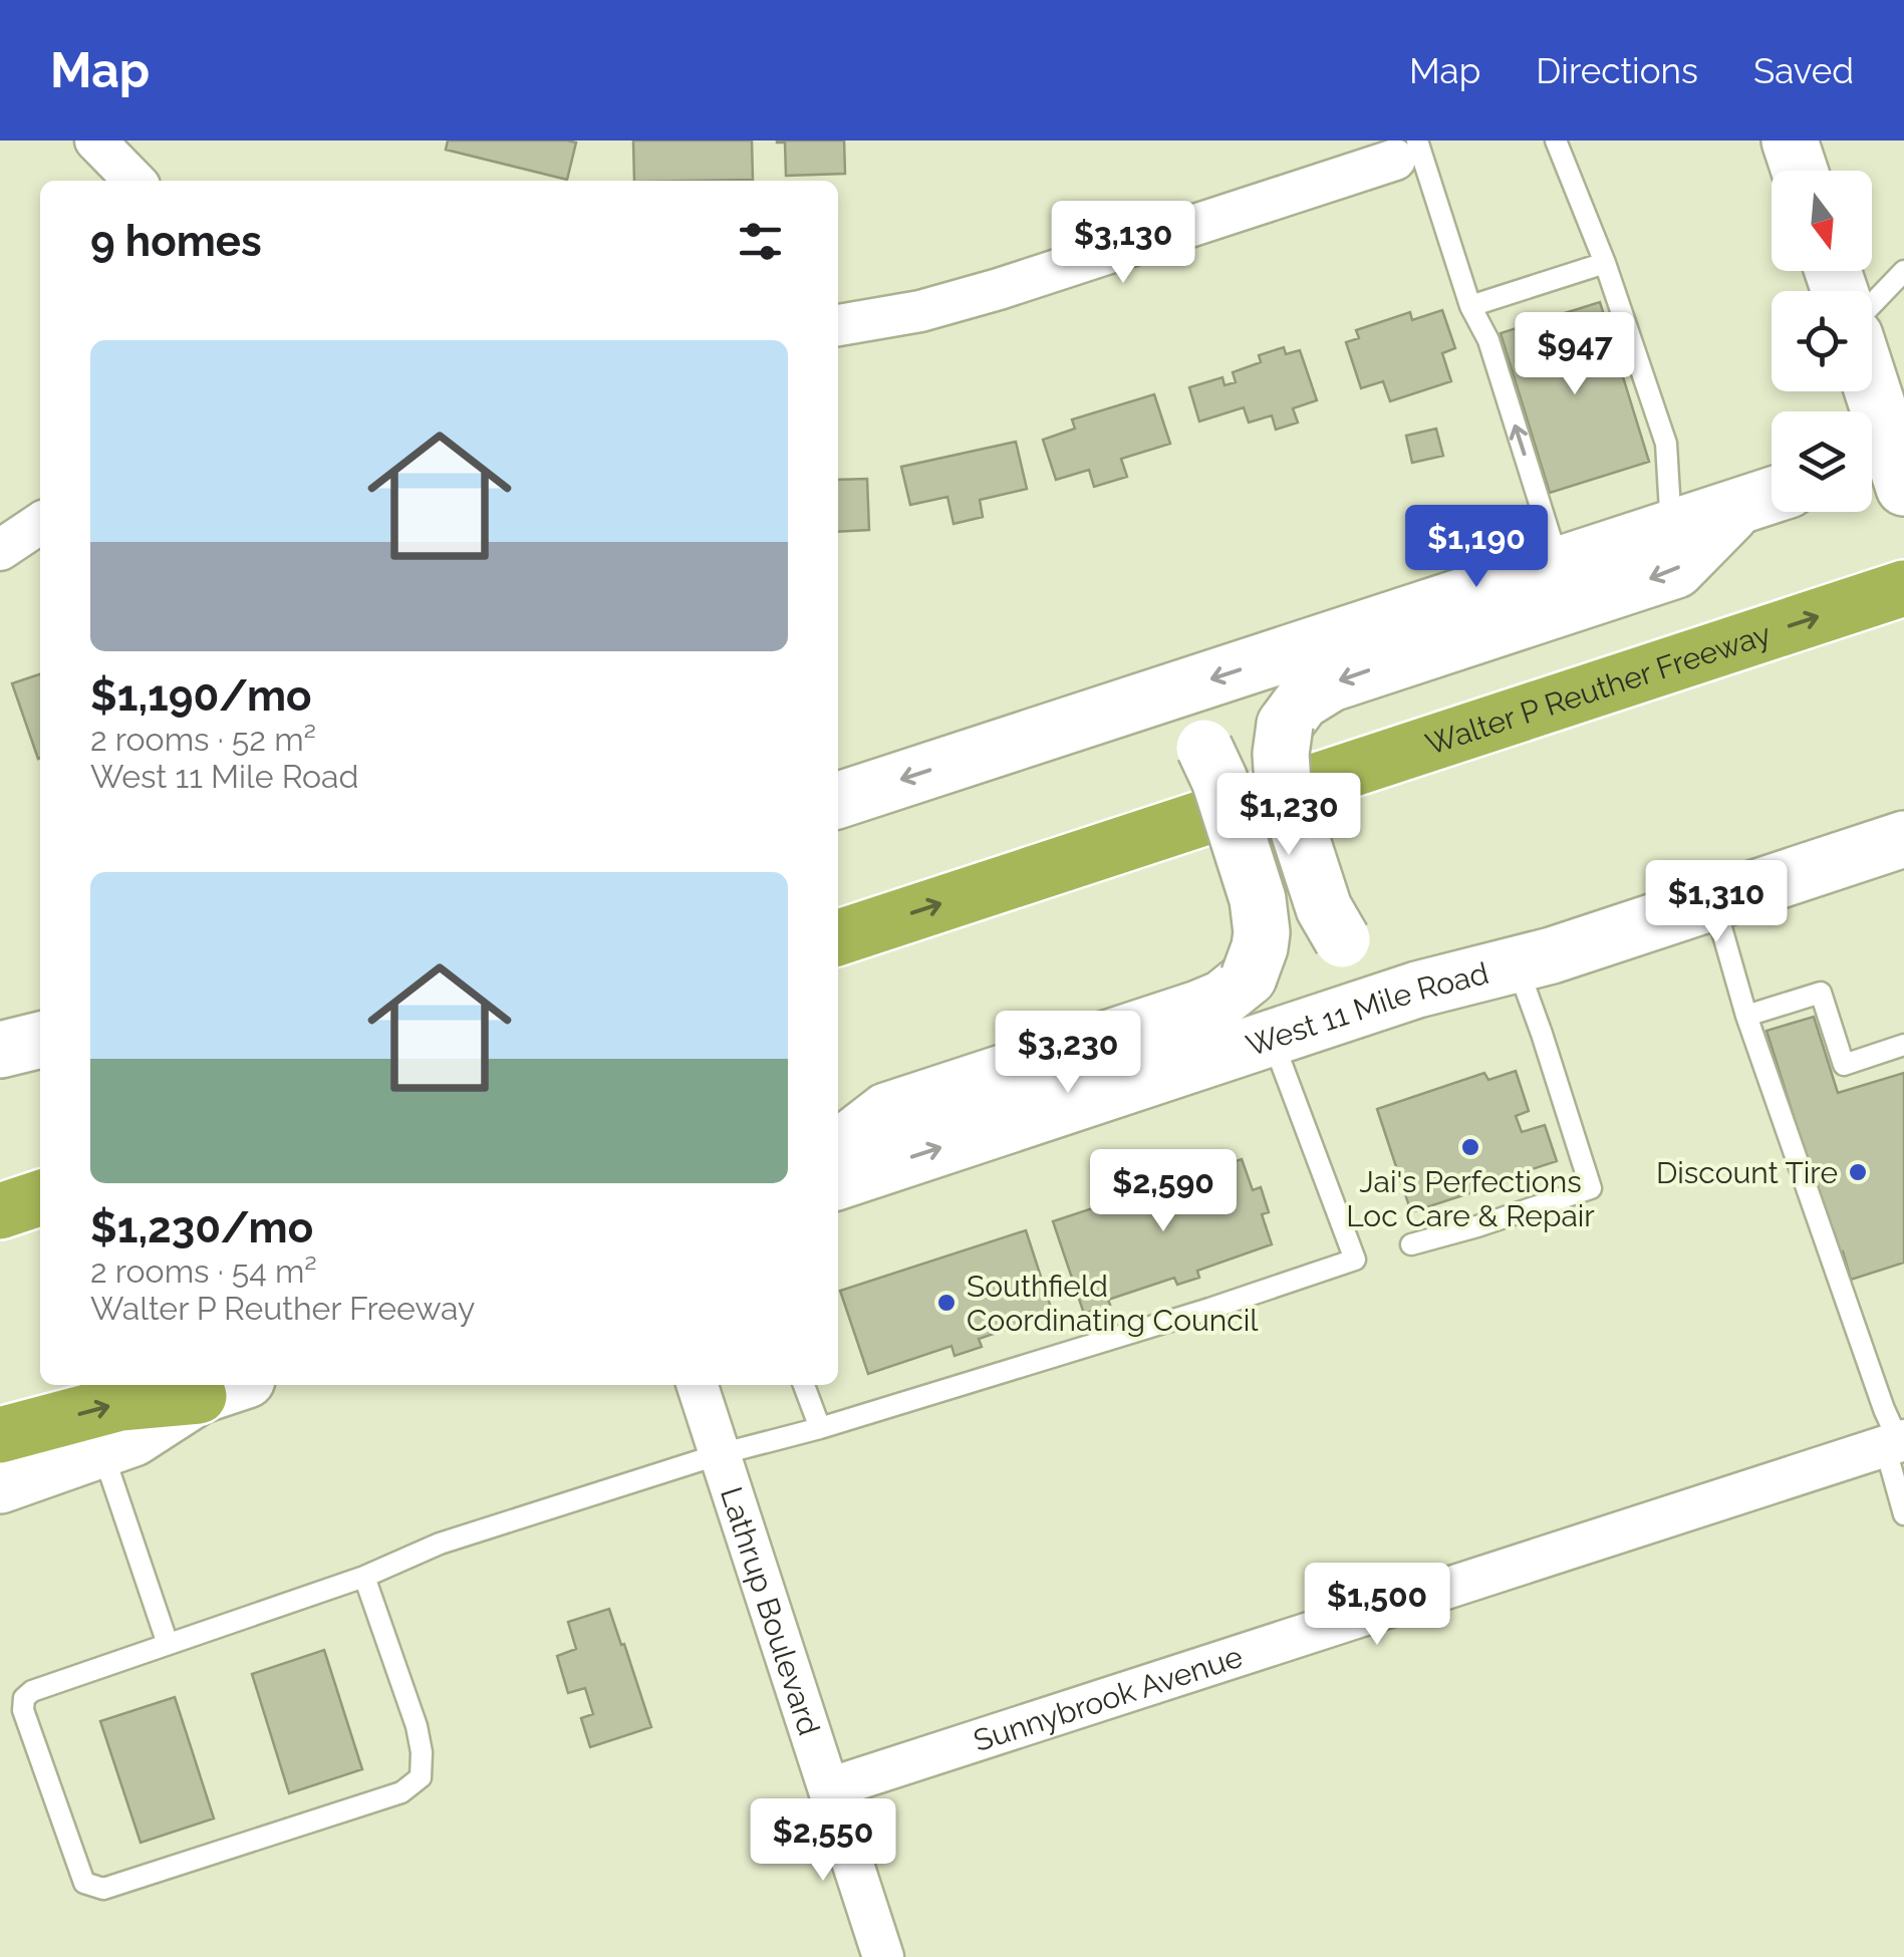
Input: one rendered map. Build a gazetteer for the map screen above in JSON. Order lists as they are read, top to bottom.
{
  "streets": {
    "highway": ["Walter P Reuther Freeway"],
    "main road": ["West 11 Mile Road"],
    "street": ["Lathrup Boulevard", "Sunnybrook Avenue"]
  },
  "crossings": [
    ["Lathrup Boulevard", "Sunnybrook Avenue"]
  ],
  "one_way": ["Walter P Reuther Freeway"],
  "places": ["Jai's Perfections Loc Care & Repair", "Discount Tire", "Southfield Coordinating Council"],
  "north": "bottom",
  "page": {
    "header": "Map",
    "nav": ["Map", "Directions", "Saved"],
    "heading": "9 homes",
    "price": [
      "$3,130",
      "$947",
      "$1,190",
      "$1,230",
      "$1,310",
      "$3,230",
      "$2,590",
      "$1,500",
      "$2,550"
    ],
    "list": [
      {
        "name": "$1,190/mo",
        "note": "2 rooms · 52 m² · West 11 Mile Road"
      },
      {
        "name": "$1,230/mo",
        "note": "2 rooms · 54 m² · Walter P Reuther Freeway"
      }
    ]
  }
}
